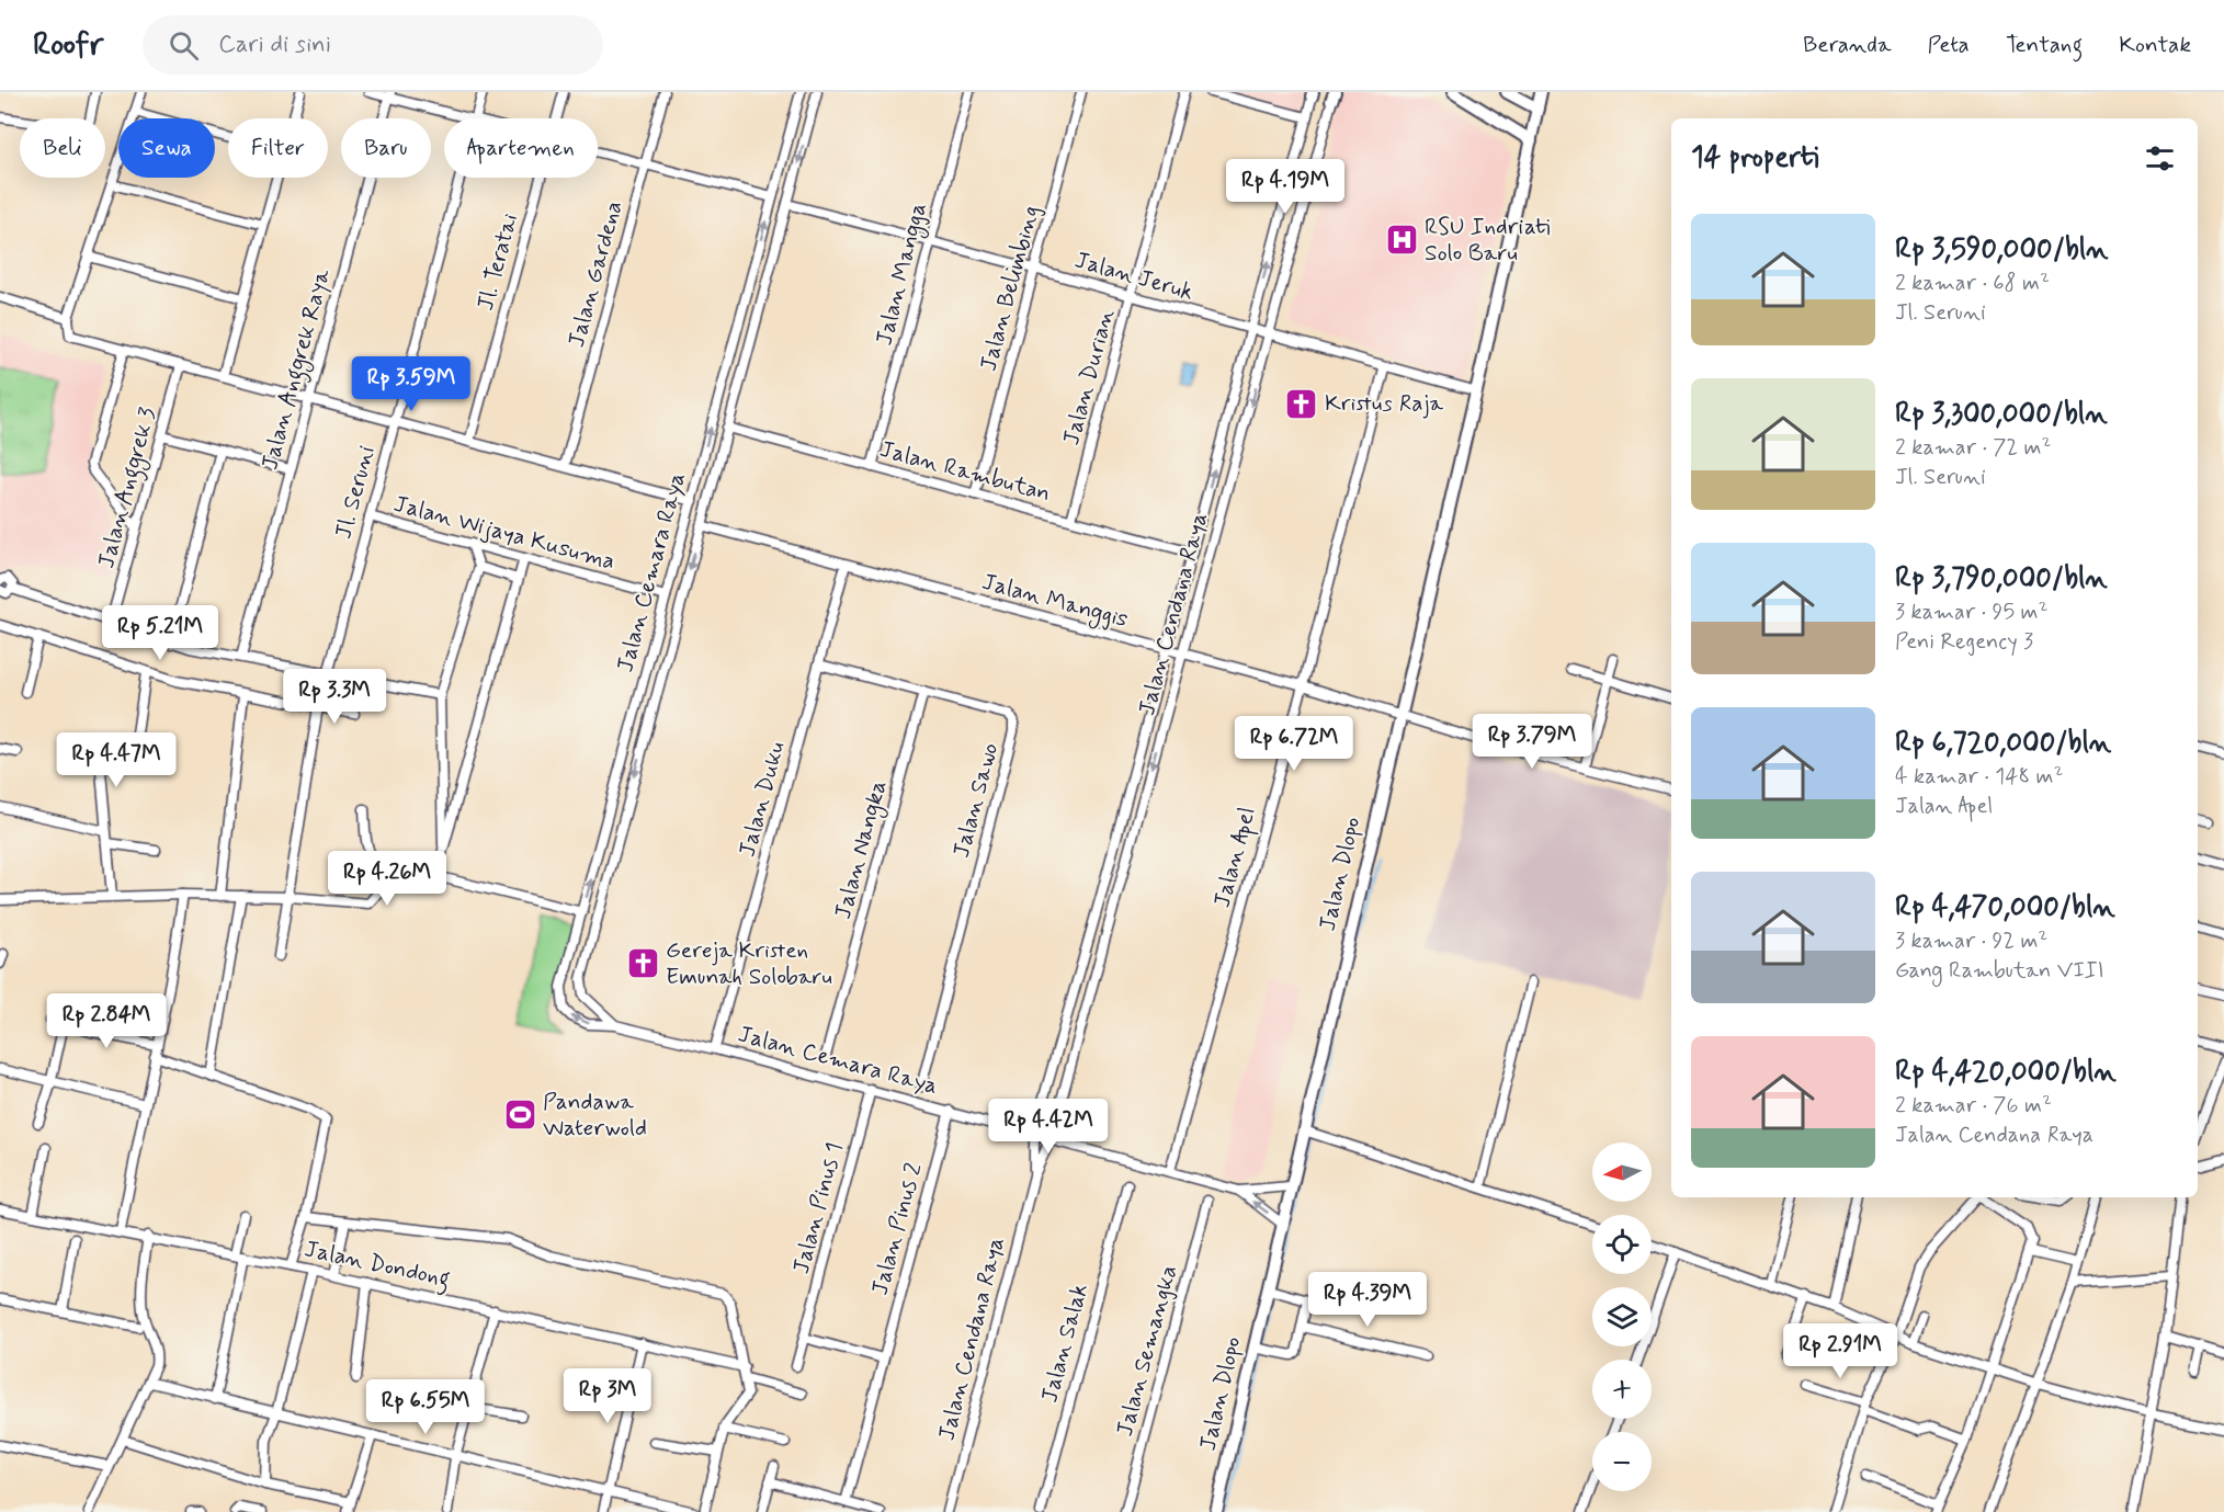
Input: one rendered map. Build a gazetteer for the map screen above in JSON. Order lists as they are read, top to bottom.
{
  "streets": {
    "street": [
      "Jl. Teratai",
      "Jalan Gardena",
      "Jalan Mangga",
      "Jalan Jeruk",
      "Jalan Belimbing",
      "Jalan Anggrek Raya",
      "Jalan Durian",
      "Jalan Rambutan",
      "Jalan Anggrek 3",
      "Jl. Seruni",
      "Jalan Wijaya Kusuma",
      "Jalan Cemara Raya",
      "Jalan Manggis",
      "Jalan Cendana Raya",
      "Jalan Duku",
      "Jalan Sawo",
      "Jalan Nangka",
      "Jalan Apel",
      "Jalan Dlopo",
      "Jalan Pinus 1",
      "Jalan Pinus 2",
      "Jalan Dondong",
      "Jalan Salak",
      "Jalan Semangka"
    ]
  },
  "crossings": [
    ["Jalan Mangga", "Jalan Jeruk"],
    ["Jalan Mangga", "Jalan Rambutan"],
    ["Jalan Jeruk", "Jalan Belimbing"],
    ["Jalan Jeruk", "Jalan Durian"],
    ["Jalan Jeruk", "Jalan Cemara Raya"],
    ["Jalan Jeruk", "Jalan Cendana Raya"],
    ["Jalan Jeruk", "Jalan Apel"],
    ["Jalan Belimbing", "Jalan Rambutan"],
    ["Jalan Durian", "Jalan Rambutan"],
    ["Jalan Rambutan", "Jalan Cemara Raya"],
    ["Jalan Rambutan", "Jalan Cendana Raya"],
    ["Jl. Seruni", "Jalan Wijaya Kusuma"],
    ["Jalan Wijaya Kusuma", "Jalan Cemara Raya"],
    ["Jalan Cemara Raya", "Jalan Manggis"],
    ["Jalan Cemara Raya", "Jalan Cendana Raya"],
    ["Jalan Cemara Raya", "Jalan Pinus 1"],
    ["Jalan Cemara Raya", "Jalan Pinus 2"],
    ["Jalan Manggis", "Jalan Cendana Raya"],
    ["Jalan Manggis", "Jalan Duku"],
    ["Jalan Manggis", "Jalan Apel"],
    ["Jalan Manggis", "Jalan Dlopo"],
    ["Jalan Duku", "Jalan Sawo"],
    ["Jalan Sawo", "Jalan Nangka"]
  ],
  "places": {
    "hospital": ["RSU Indriati Solo Baru"],
    "church": ["Kristus Raja", "Gereja Kristen Emunah Solobaru"],
    "sports": ["Pandawa Waterwold"]
  },
  "north": "left",
  "page": {
    "header": "Roofr",
    "search": "Cari di sini",
    "nav": [
      "Beranda",
      "Peta",
      "Tentang",
      "Kontak"
    ],
    "chip": [
      "Beli",
      "Sewa",
      "Filter",
      "Baru",
      "Apartemen"
    ],
    "heading": "14 properti",
    "price": [
      "Rp 4.19M",
      "Rp 3.59M",
      "Rp 5.21M",
      "Rp 3.3M",
      "Rp 3.79M",
      "Rp 6.72M",
      "Rp 4.47M",
      "Rp 4.26M",
      "Rp 2.84M",
      "Rp 4.42M",
      "Rp 4.39M",
      "Rp 2.91M",
      "Rp 3M",
      "Rp 6.55M"
    ],
    "list": [
      {
        "name": "Rp 3,590,000/bln",
        "note": "2 kamar · 68 m² · Jl. Seruni"
      },
      {
        "name": "Rp 3,300,000/bln",
        "note": "2 kamar · 72 m² · Jl. Seruni"
      },
      {
        "name": "Rp 3,790,000/bln",
        "note": "3 kamar · 95 m² · Peni Regency 3"
      },
      {
        "name": "Rp 6,720,000/bln",
        "note": "4 kamar · 148 m² · Jalan Apel"
      },
      {
        "name": "Rp 4,470,000/bln",
        "note": "3 kamar · 92 m² · Gang Rambutan VIII"
      },
      {
        "name": "Rp 4,420,000/bln",
        "note": "2 kamar · 76 m² · Jalan Cendana Raya"
      }
    ],
    "map_buttons": ["+", "−"]
  }
}
